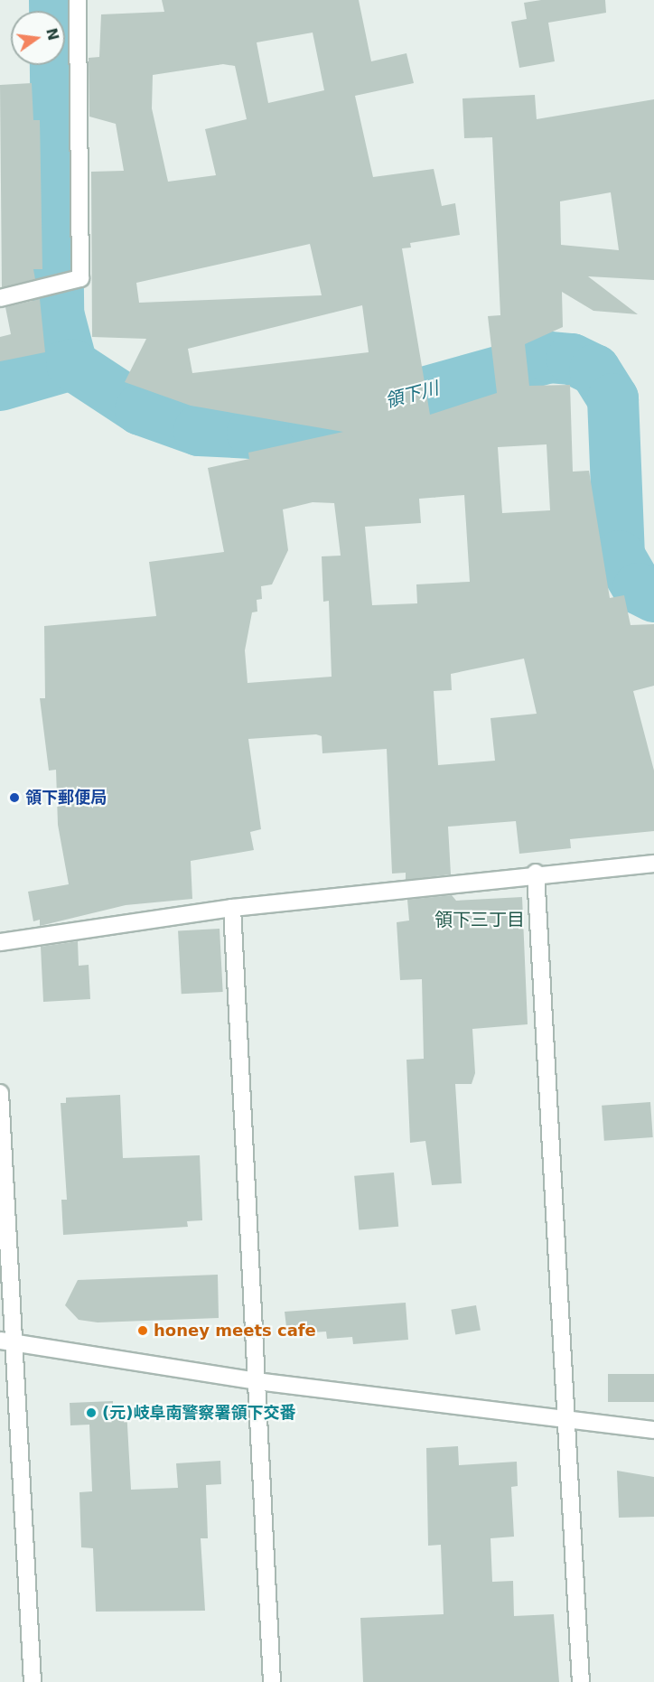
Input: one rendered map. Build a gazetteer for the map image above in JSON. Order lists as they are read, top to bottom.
{
  "districts": ["領下三丁目"],
  "water": ["領下川"],
  "places": ["領下郵便局", "honey meets cafe", "(元)岐阜南警察署領下交番"],
  "north": "right"
}
